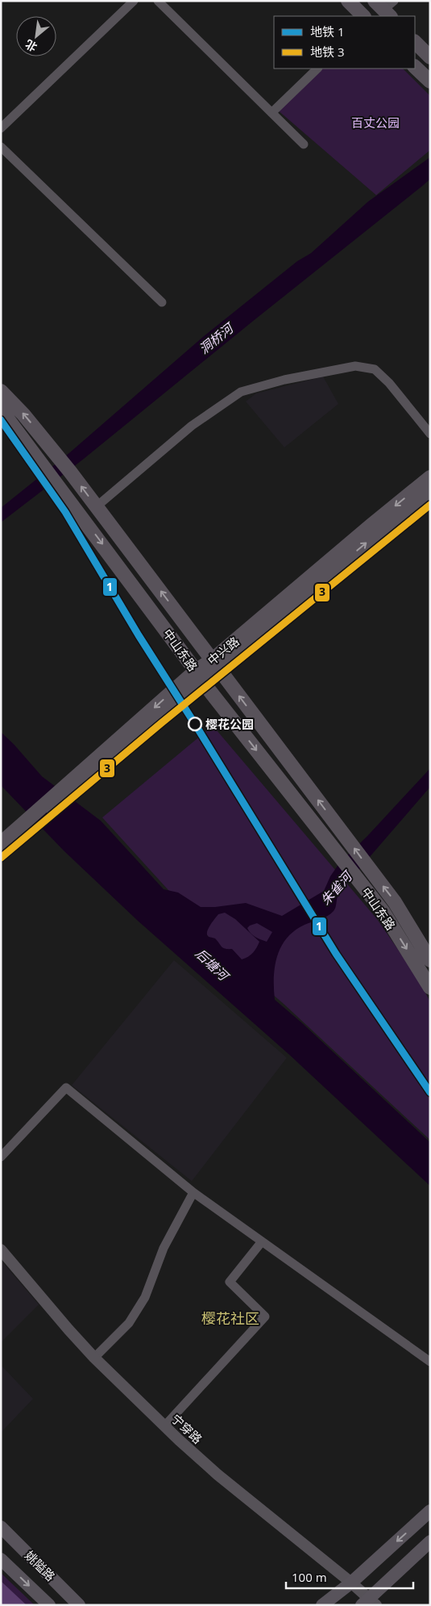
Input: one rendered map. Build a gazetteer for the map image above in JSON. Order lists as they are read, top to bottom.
{
  "streets": {
    "main road": ["中山东路", "中兴路", "姚隘路"],
    "street": ["宁穿路"]
  },
  "crossings": [
    ["中山东路", "中兴路"]
  ],
  "districts": ["樱花社区"],
  "water": ["洞桥河", "朱雀河", "后塘河"],
  "parks": ["百丈公园"],
  "places": ["樱花公园"],
  "lines": ["metro line 1", "metro line 3"],
  "legend": ["地铁 1", "地铁 3"],
  "scale_bar": "100 m",
  "north": "bottom left"
}
